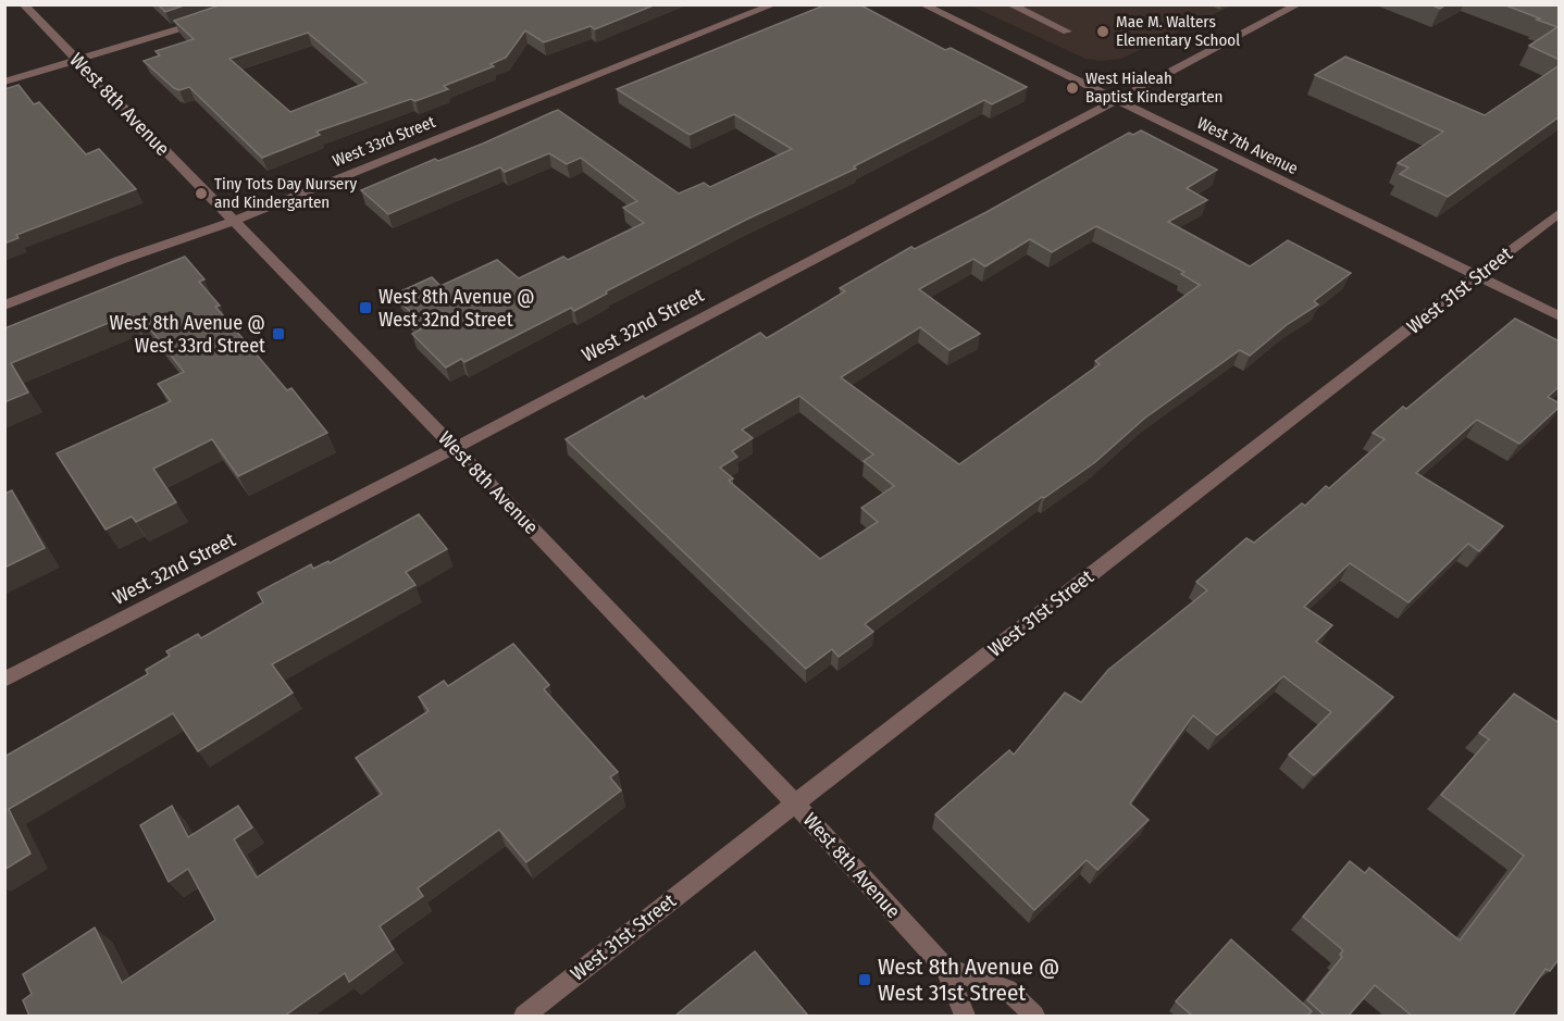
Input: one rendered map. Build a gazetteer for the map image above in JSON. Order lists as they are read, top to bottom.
{
  "streets": {
    "street": [
      "West 8th Avenue",
      "West 33rd Street",
      "West 7th Avenue",
      "West 31st Street",
      "West 32nd Street"
    ]
  },
  "crossings": [
    ["West 8th Avenue", "West 33rd Street"],
    ["West 8th Avenue", "West 31st Street"],
    ["West 8th Avenue", "West 32nd Street"],
    ["West 7th Avenue", "West 31st Street"],
    ["West 7th Avenue", "West 32nd Street"]
  ],
  "places": {
    "other": ["Mae M. Walters Elementary School", "West Hialeah Baptist Kindergarten", "Tiny Tots Day Nursery and Kindergarten"],
    "transit": ["West 8th Avenue @ West 32nd Street", "West 8th Avenue @ West 33rd Street", "West 8th Avenue @ West 31st Street"]
  }
}
